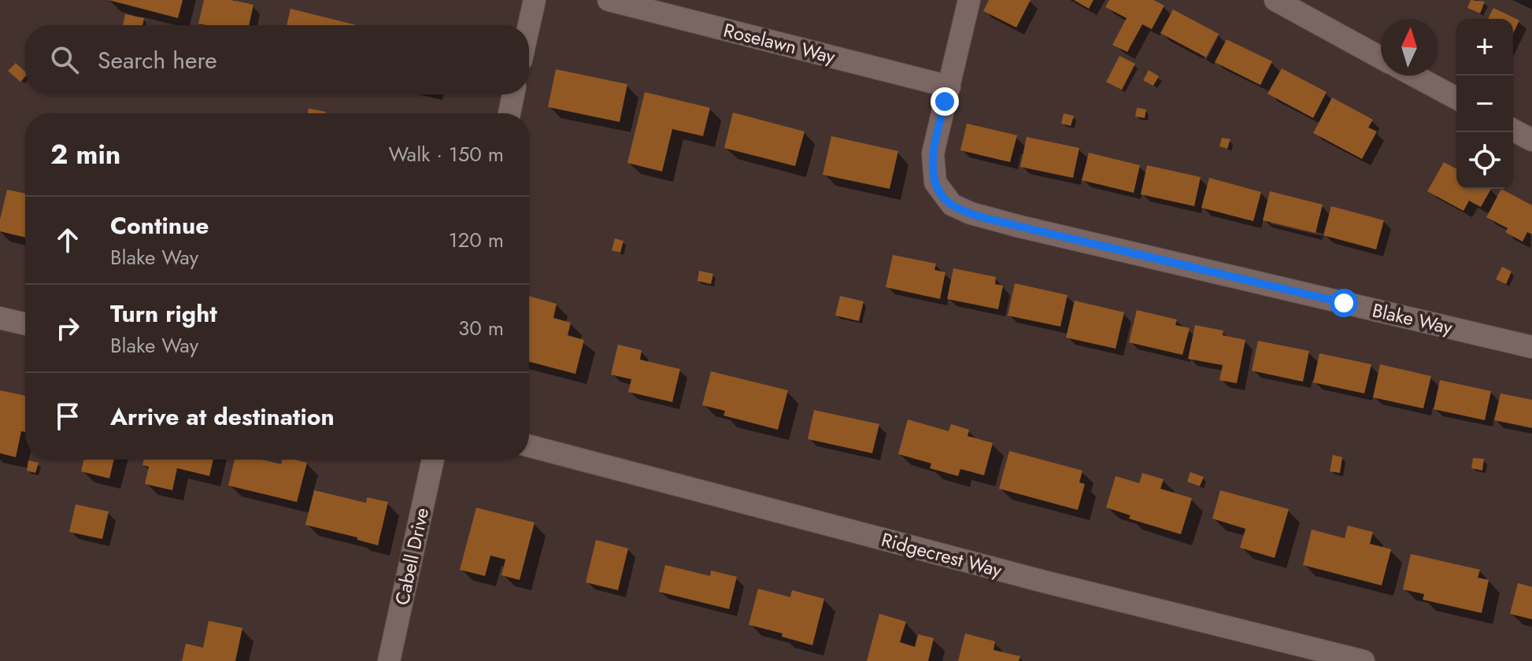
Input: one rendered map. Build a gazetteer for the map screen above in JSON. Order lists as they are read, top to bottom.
{
  "streets": {
    "street": [
      "Roselawn Way",
      "Blake Way",
      "Ridgecrest Way",
      "Cabell Drive"
    ]
  },
  "crossings": [
    ["Roselawn Way", "Blake Way"]
  ],
  "north": "top",
  "page": {
    "map_buttons": ["+", "−"],
    "search": "Search here",
    "heading": ["2 min", "Walk · 150 m"],
    "list": [
      ["Continue", "Blake Way", "120 m"],
      ["Turn right", "Blake Way", "30 m"],
      "Arrive at destination"
    ]
  }
}
